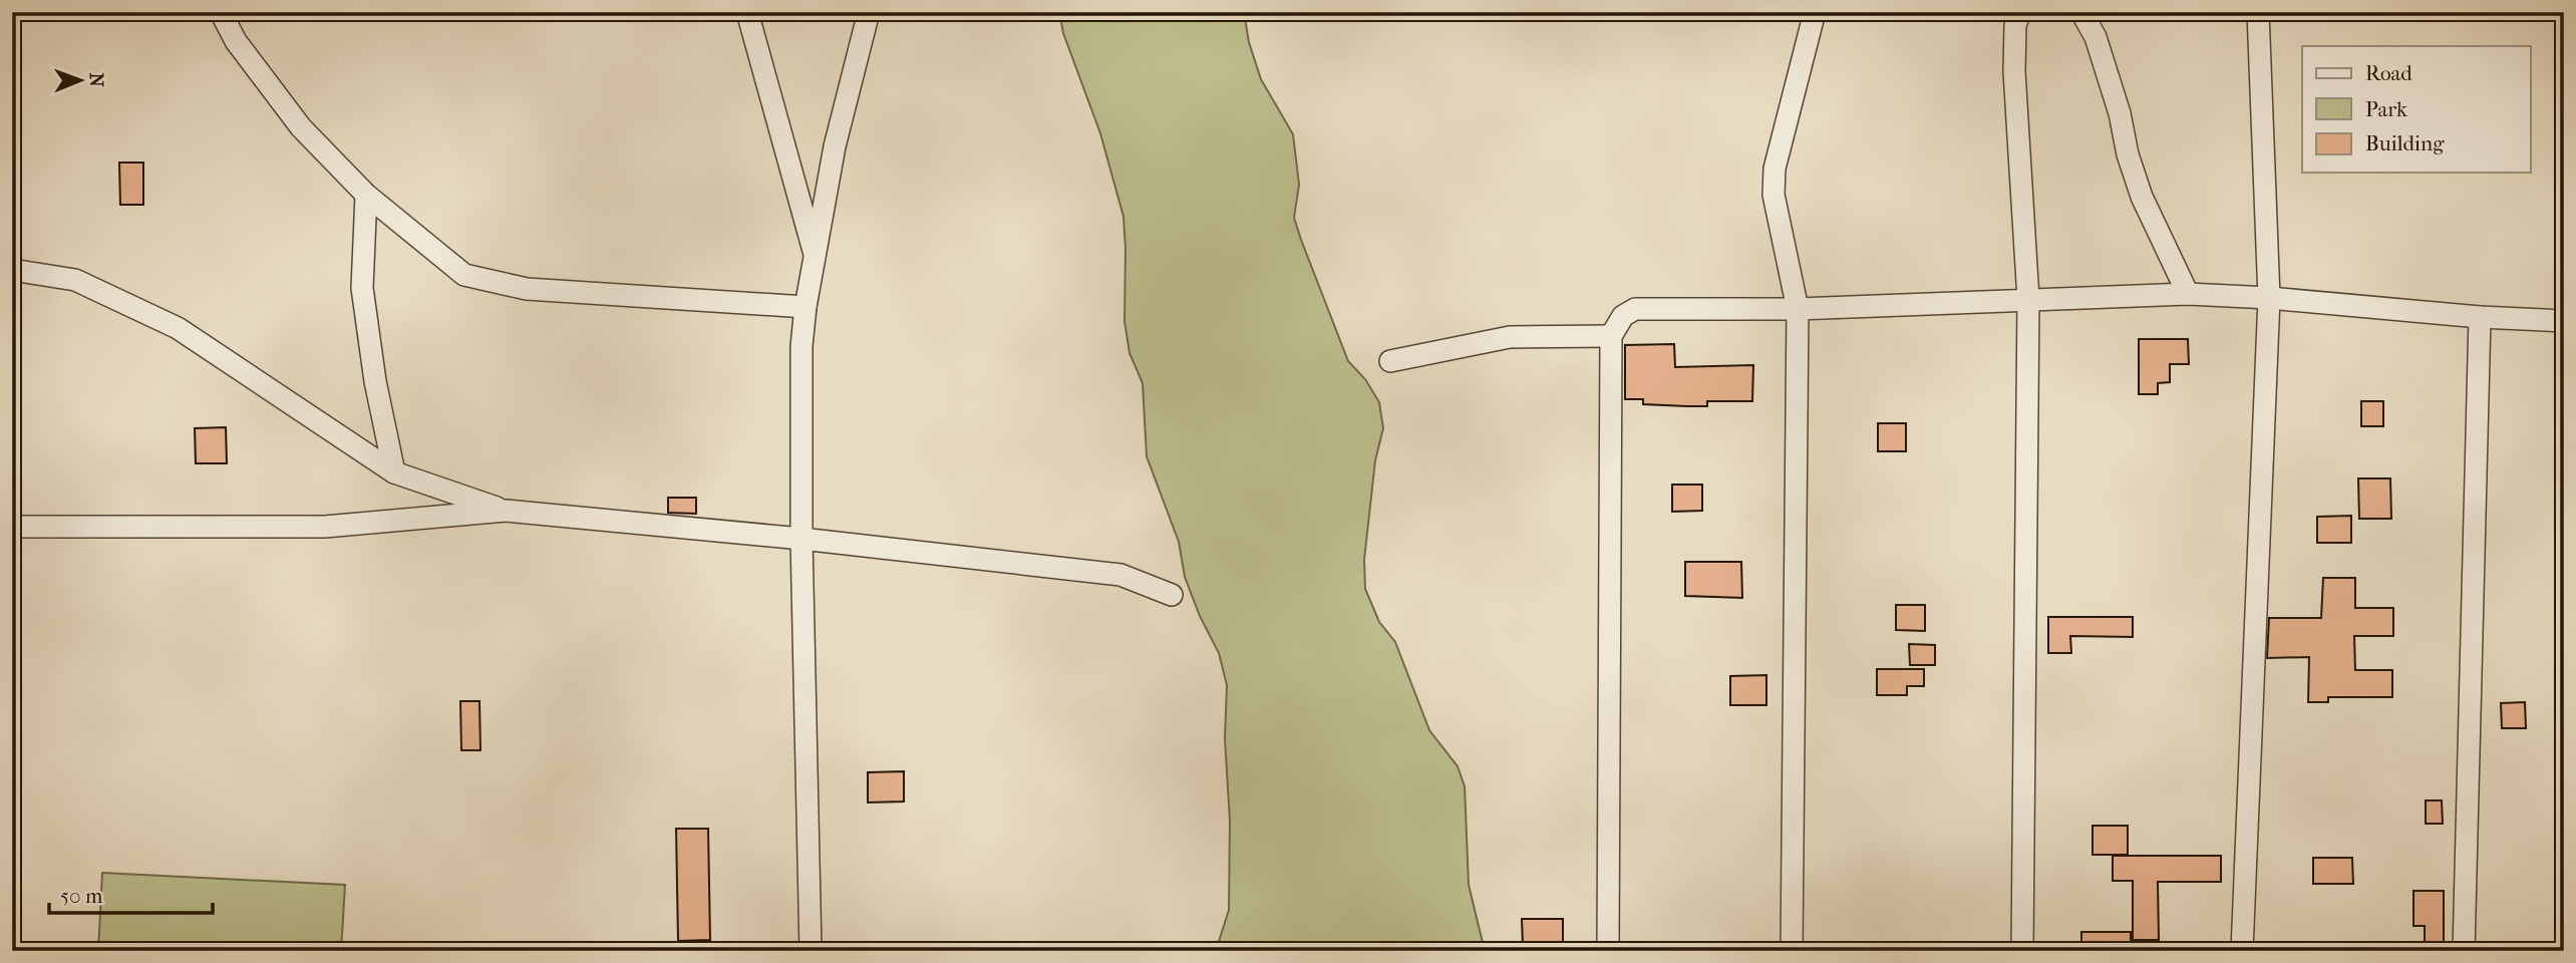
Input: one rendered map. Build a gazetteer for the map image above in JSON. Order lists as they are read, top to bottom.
{
  "legend": ["Road", "Park", "Building"],
  "scale_bar": "50 m",
  "north": "right"
}
